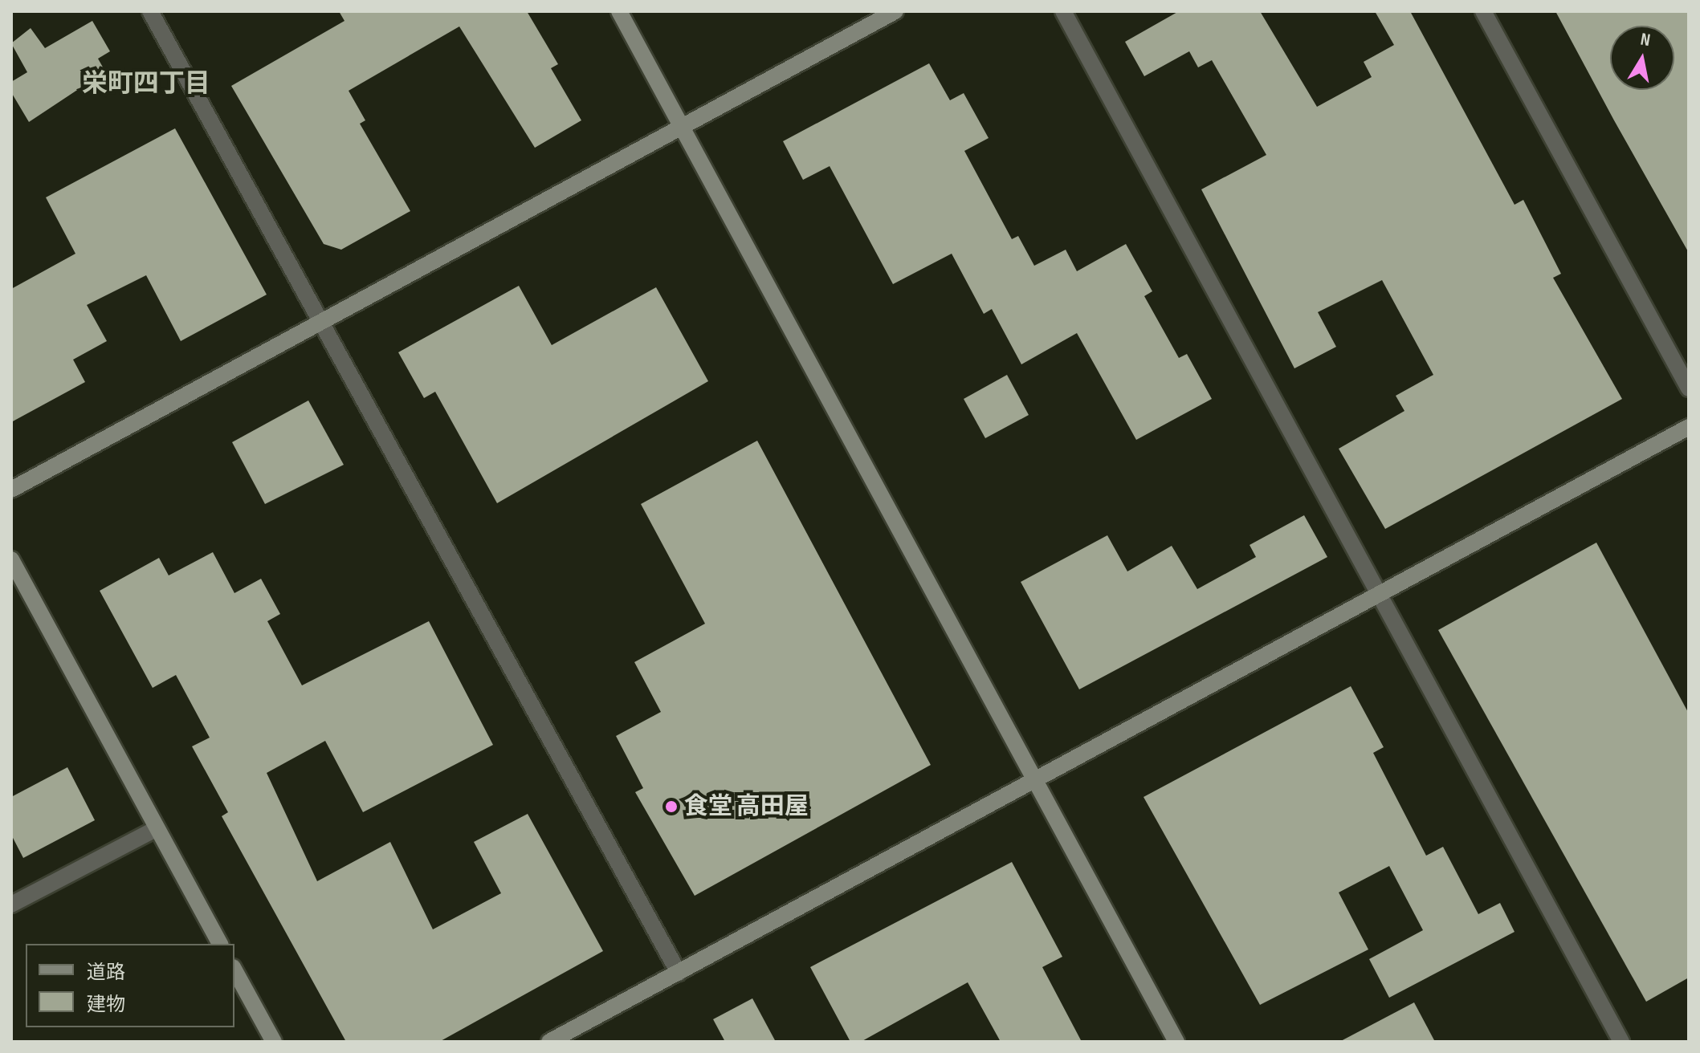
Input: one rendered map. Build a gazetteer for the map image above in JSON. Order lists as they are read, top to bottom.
{
  "districts": ["栄町四丁目"],
  "places": ["食堂 高田屋"],
  "legend": ["道路", "建物"],
  "north": "top"
}
